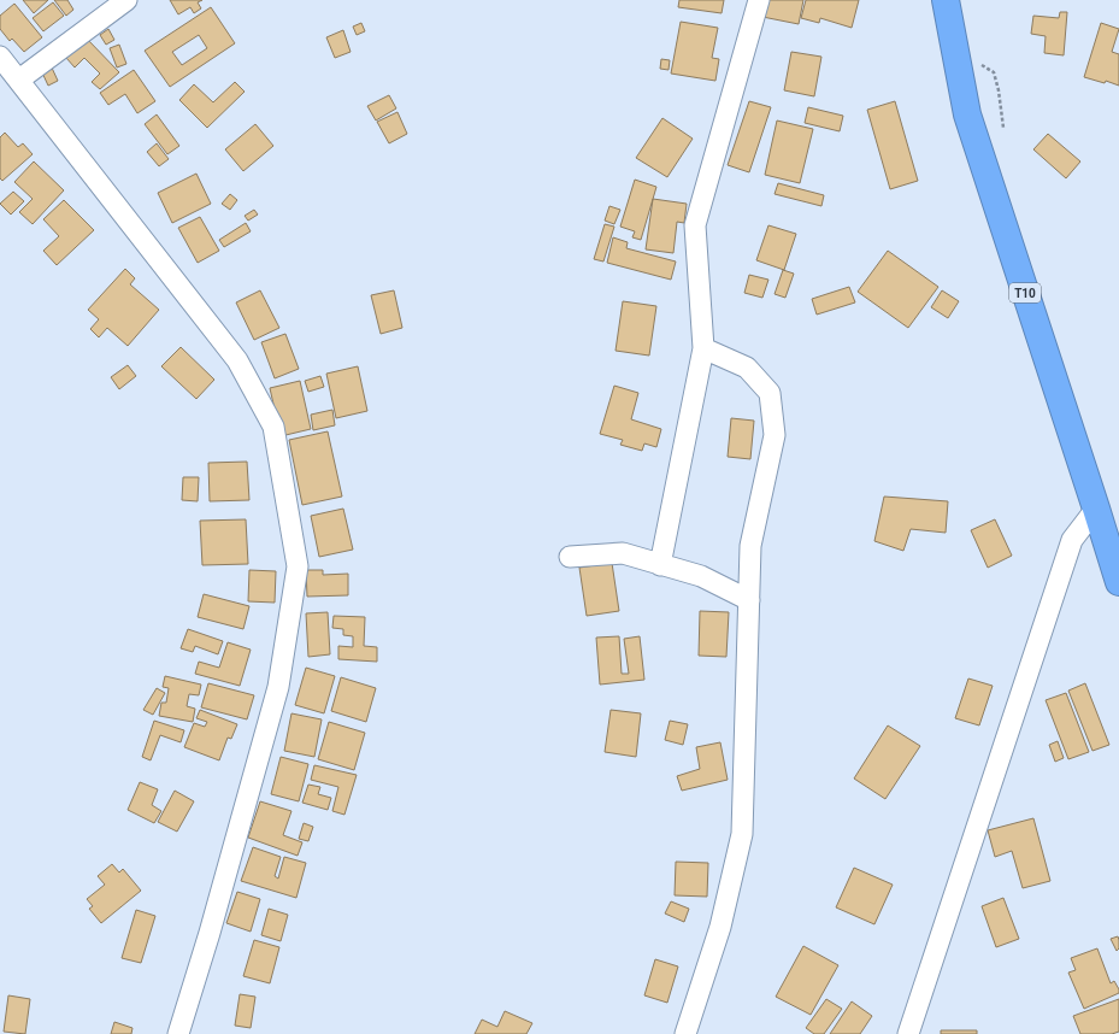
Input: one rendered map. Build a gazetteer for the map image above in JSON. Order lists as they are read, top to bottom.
{
  "streets": {
    "highway": ["T10"]
  }
}
